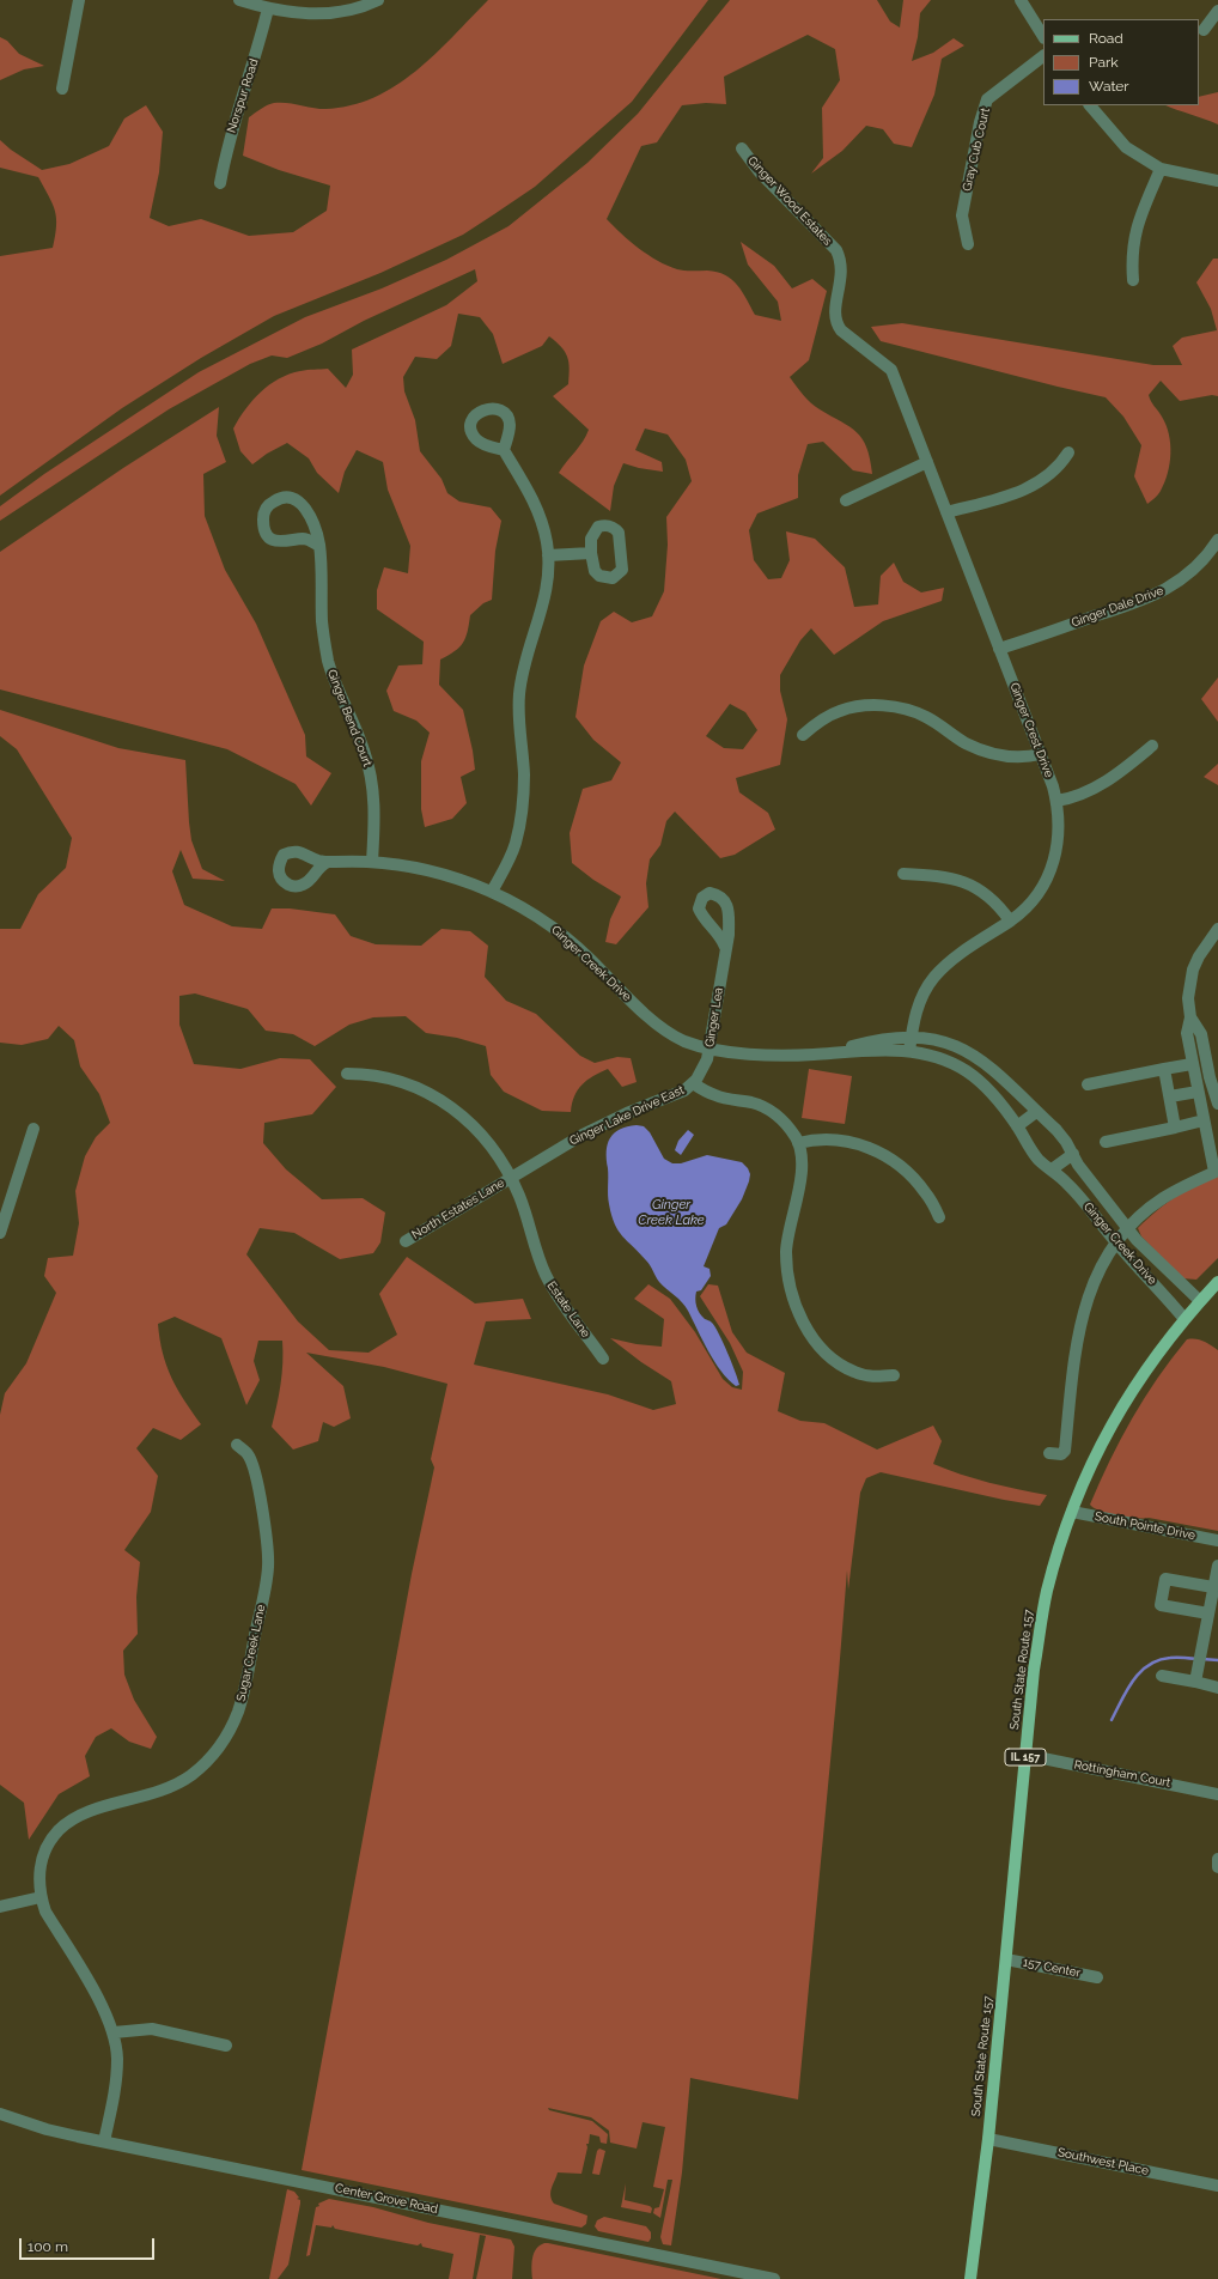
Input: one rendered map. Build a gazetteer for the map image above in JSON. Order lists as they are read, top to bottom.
{
  "streets": {
    "main road": ["South State Route 157", "IL 157"],
    "street": [
      "Norspur Road",
      "Gray Cub Court",
      "Ginger Wood Estates",
      "Ginger Dale Drive",
      "Ginger Bend Court",
      "Ginger Crest Drive",
      "Ginger Creek Drive",
      "Ginger Lea",
      "Ginger Lake Drive East",
      "North Estates Lane",
      "Estate Lane",
      "South Pointe Drive",
      "Sugar Creek Lane",
      "Rottingham Court",
      "157 Center",
      "Southwest Place",
      "Center Grove Road"
    ]
  },
  "crossings": [
    ["Ginger Wood Estates", "Ginger Crest Drive"],
    ["Ginger Dale Drive", "Ginger Crest Drive"],
    ["Ginger Bend Court", "Ginger Creek Drive"],
    ["Ginger Crest Drive", "Ginger Creek Drive"],
    ["Ginger Creek Drive", "Ginger Lea"],
    ["Ginger Creek Drive", "South State Route 157"],
    ["Ginger Lea", "Ginger Lake Drive East"],
    ["Ginger Lake Drive East", "North Estates Lane"],
    ["Ginger Lake Drive East", "Estate Lane"],
    ["North Estates Lane", "Estate Lane"],
    ["South Pointe Drive", "South State Route 157"],
    ["Sugar Creek Lane", "Center Grove Road"],
    ["South State Route 157", "Rottingham Court"],
    ["South State Route 157", "157 Center"],
    ["South State Route 157", "Southwest Place"]
  ],
  "water": ["Ginger Creek Lake"],
  "legend": ["Road", "Park", "Water"],
  "scale_bar": "100 m"
}
